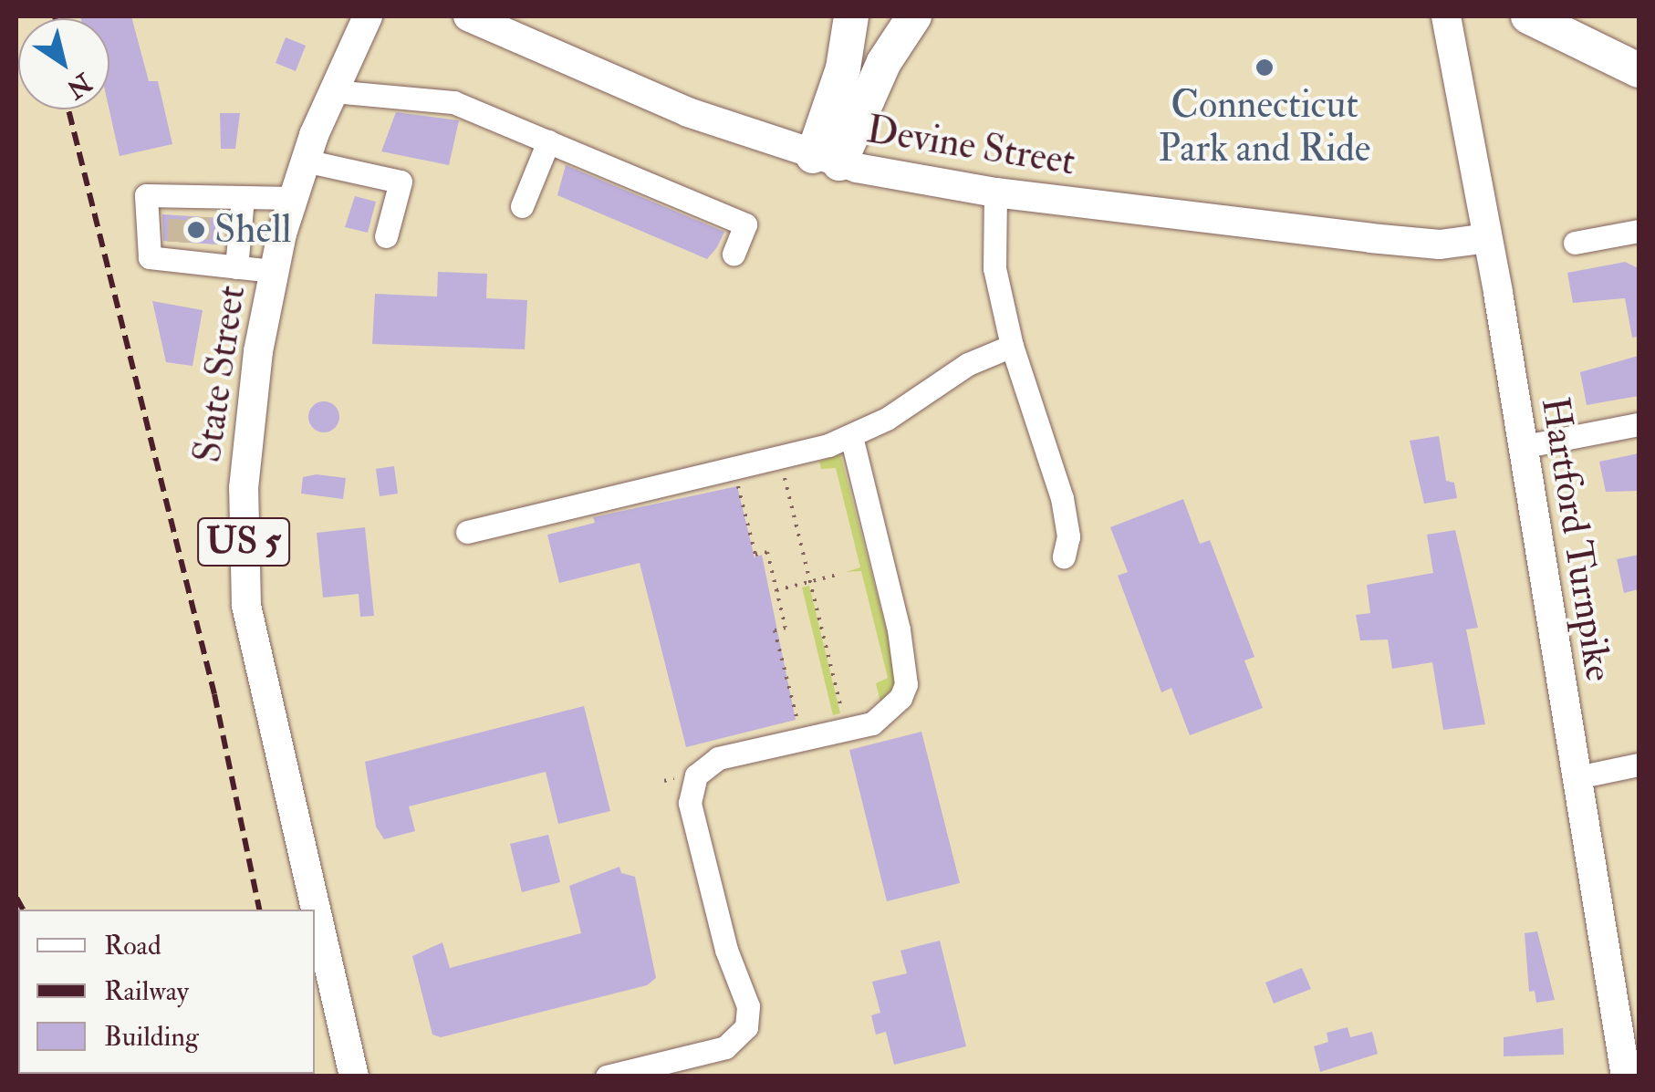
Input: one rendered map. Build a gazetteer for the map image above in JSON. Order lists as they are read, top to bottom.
{
  "streets": {
    "main road": [
      "Devine Street",
      "State Street",
      "Hartford Turnpike",
      "US 5"
    ]
  },
  "crossings": [
    ["Devine Street", "Hartford Turnpike"]
  ],
  "places": ["Connecticut Park and Ride", "Shell"],
  "legend": ["Road", "Railway", "Building"],
  "north": "bottom right"
}
